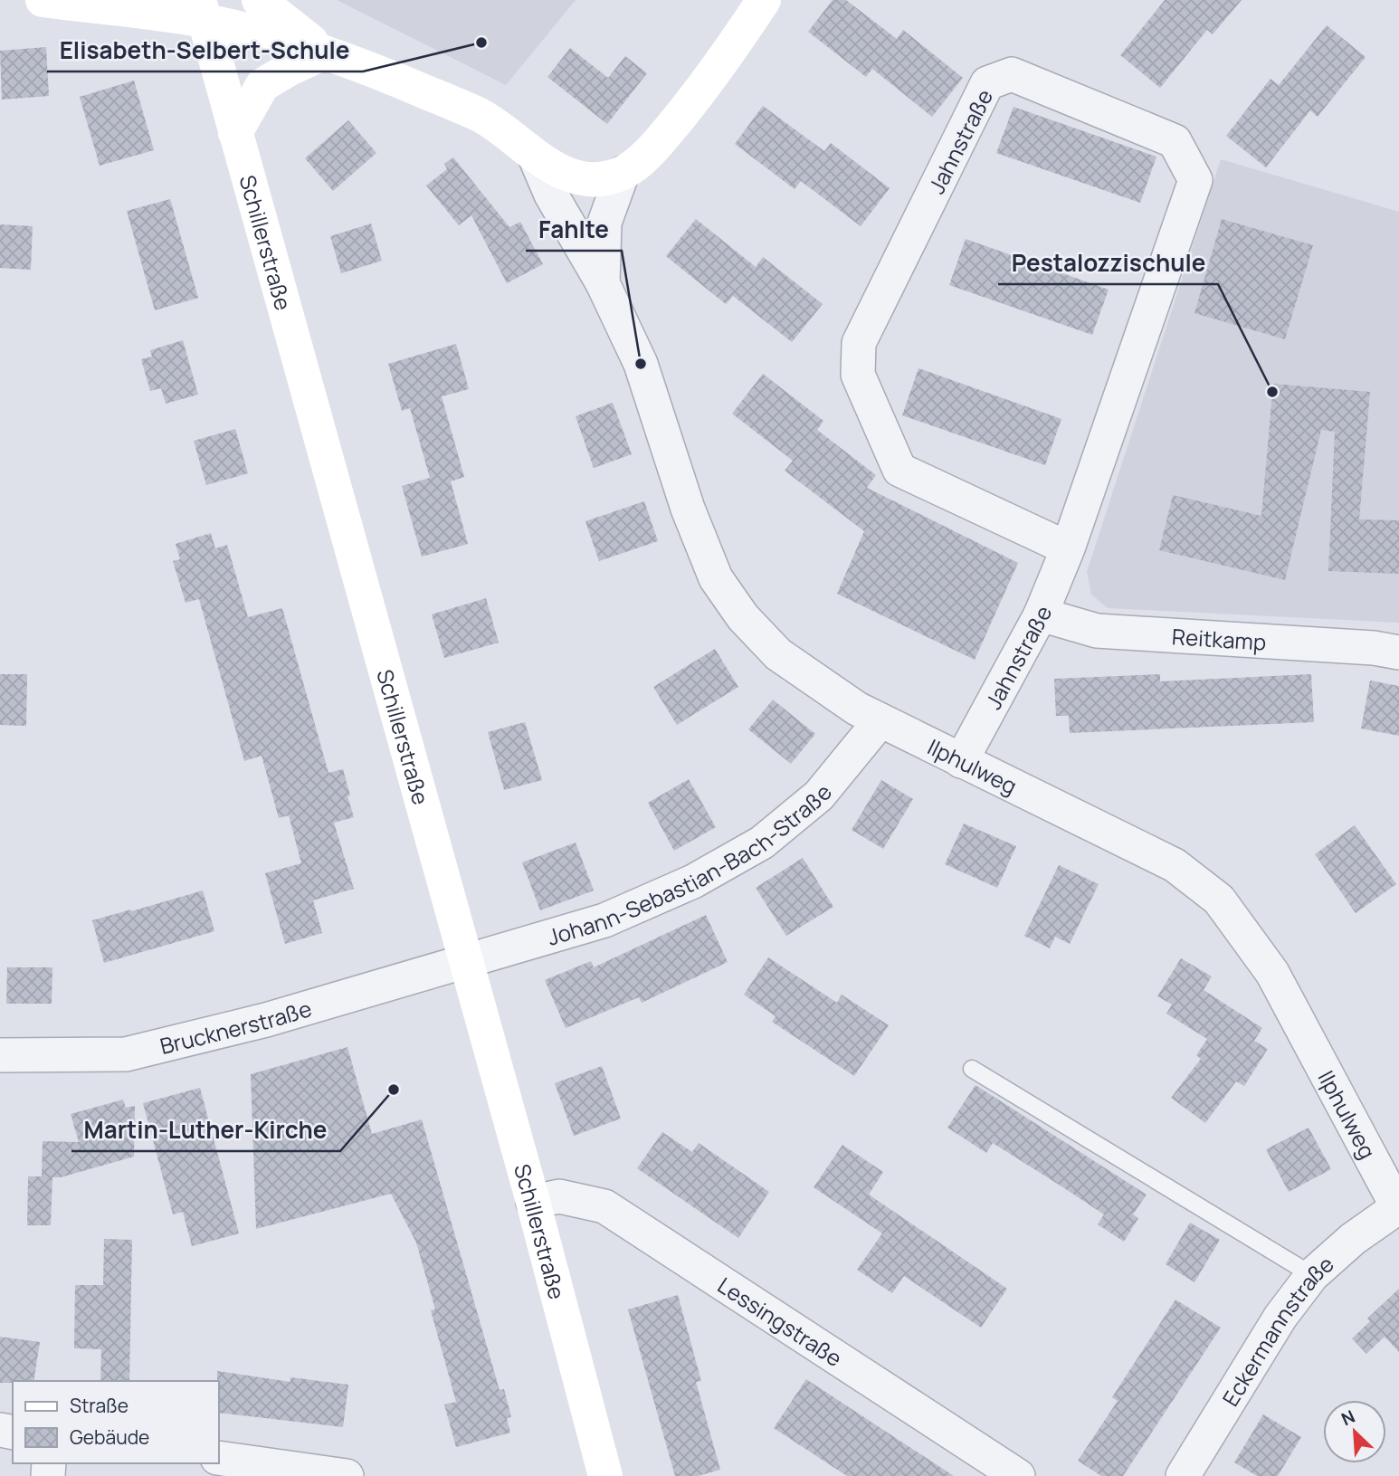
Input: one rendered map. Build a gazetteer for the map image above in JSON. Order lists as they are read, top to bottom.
{
  "streets": {
    "main road": ["Schillerstraße"],
    "street": [
      "Jahnstraße",
      "Reitkamp",
      "Ilphulweg",
      "Johann-Sebastian-Bach-Straße",
      "Brucknerstraße",
      "Lessingstraße",
      "Eckermannstraße"
    ]
  },
  "crossings": [
    ["Jahnstraße", "Reitkamp"],
    ["Jahnstraße", "Ilphulweg"],
    ["Schillerstraße", "Johann-Sebastian-Bach-Straße"],
    ["Schillerstraße", "Brucknerstraße"],
    ["Schillerstraße", "Lessingstraße"],
    ["Ilphulweg", "Johann-Sebastian-Bach-Straße"],
    ["Ilphulweg", "Eckermannstraße"],
    ["Johann-Sebastian-Bach-Straße", "Brucknerstraße"]
  ],
  "places": [
    "Elisabeth-Selbert-Schule",
    "Fahlte",
    "Pestalozzischule",
    "Martin-Luther-Kirche"
  ],
  "legend": ["Straße", "Gebäude"],
  "north": "top left"
}
